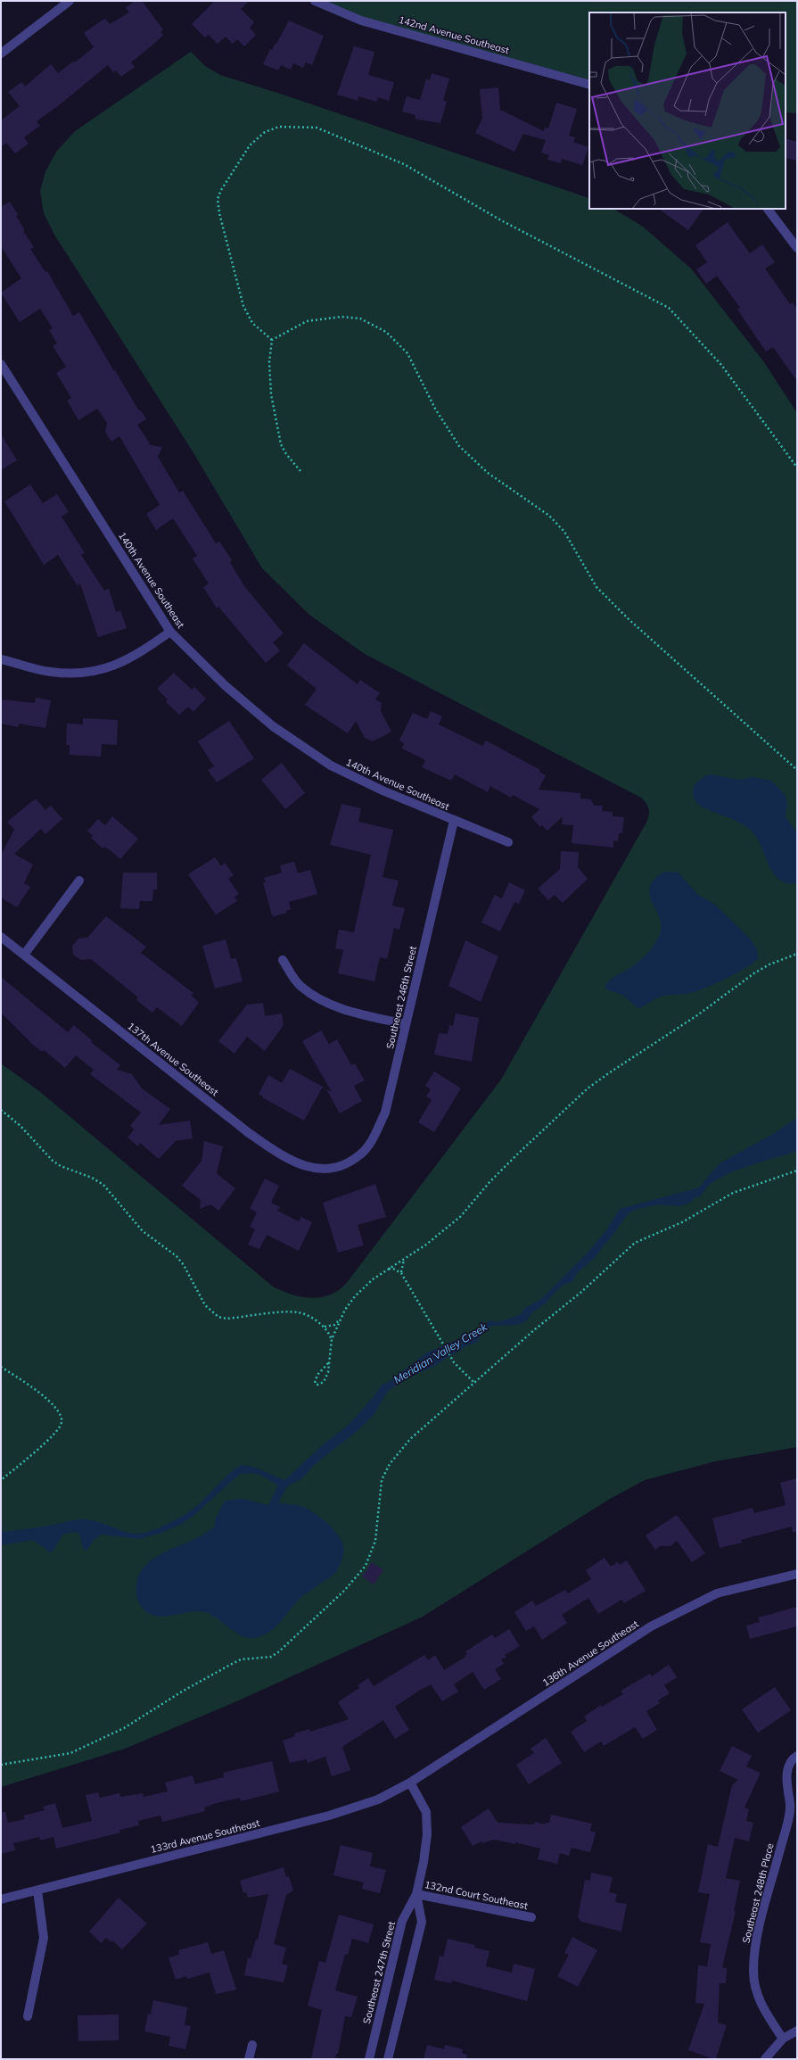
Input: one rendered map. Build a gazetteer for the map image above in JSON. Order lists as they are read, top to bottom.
{
  "streets": {
    "street": [
      "142nd Avenue Southeast",
      "140th Avenue Southeast",
      "Southeast 246th Street",
      "137th Avenue Southeast",
      "136th Avenue Southeast",
      "133rd Avenue Southeast",
      "Southeast 248th Place",
      "132nd Court Southeast",
      "Southeast 247th Street"
    ]
  },
  "crossings": [
    ["140th Avenue Southeast", "Southeast 246th Street"],
    ["Southeast 246th Street", "137th Avenue Southeast"],
    ["136th Avenue Southeast", "133rd Avenue Southeast"],
    ["136th Avenue Southeast", "Southeast 247th Street"],
    ["133rd Avenue Southeast", "Southeast 247th Street"],
    ["132nd Court Southeast", "Southeast 247th Street"]
  ],
  "water": ["Meridian Valley Creek"]
}
